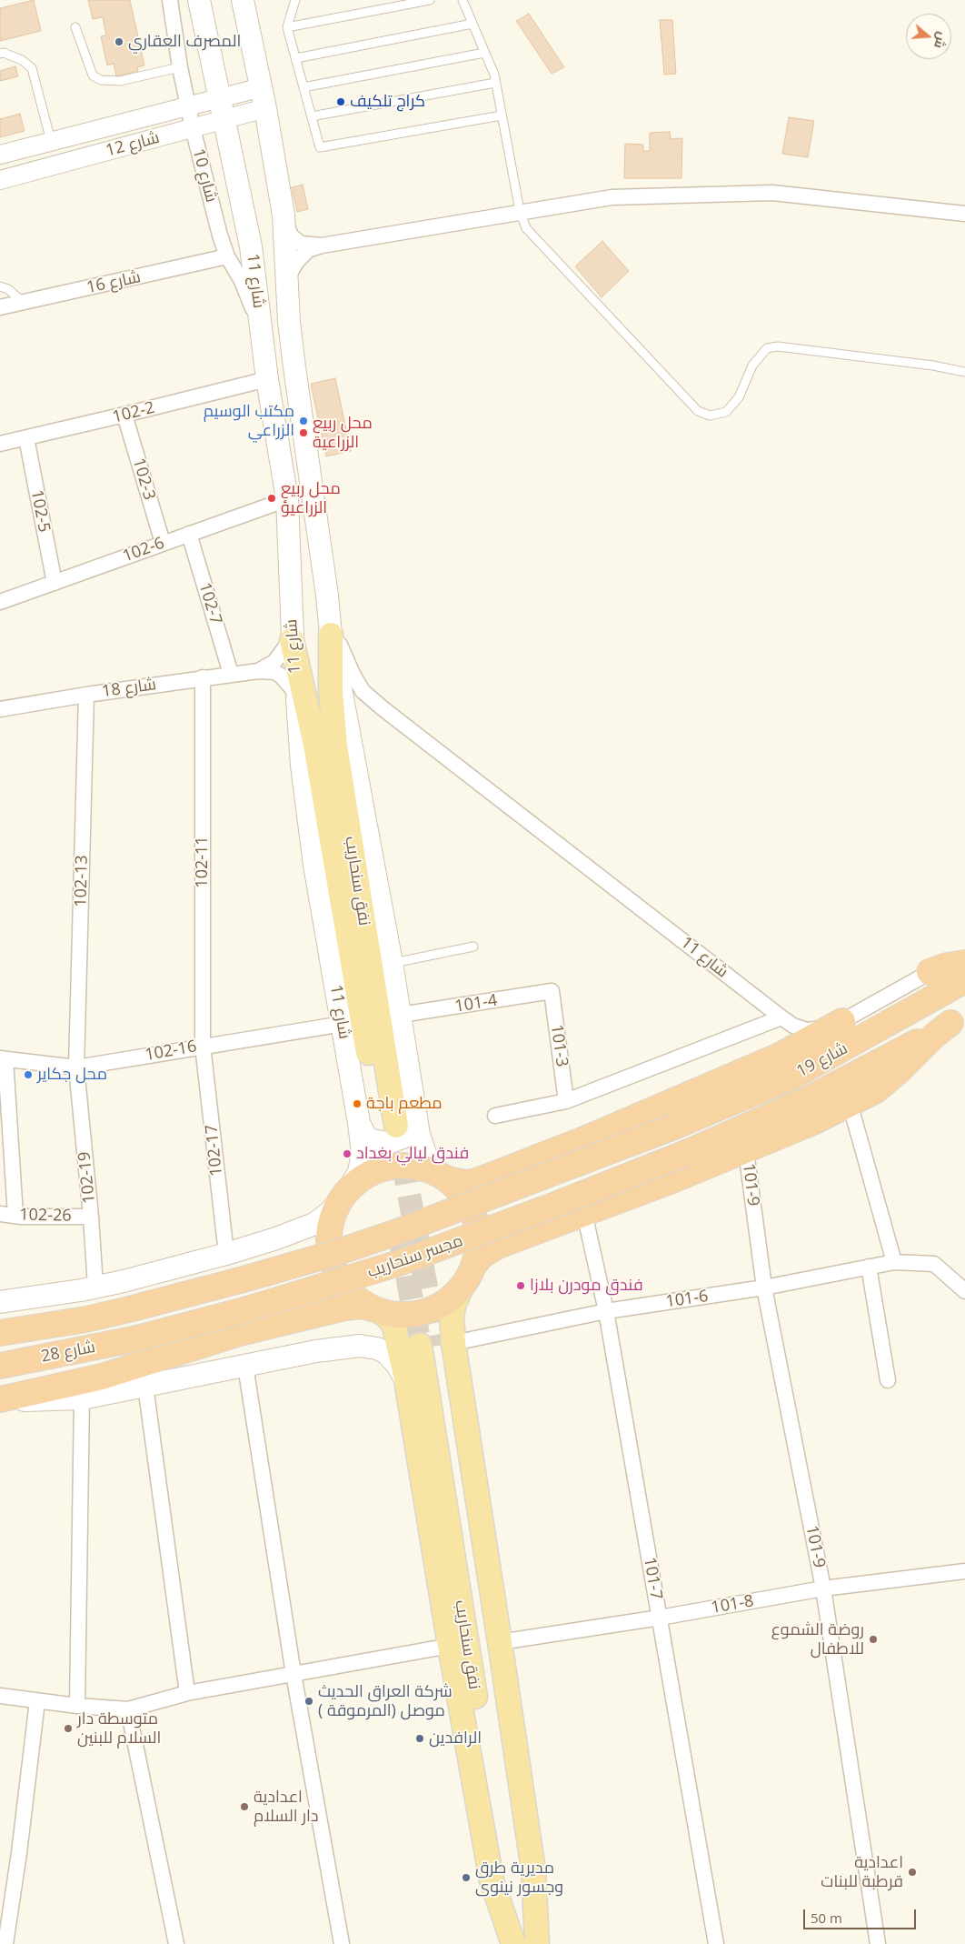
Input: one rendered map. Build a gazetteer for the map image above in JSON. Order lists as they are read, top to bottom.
{
  "streets": {
    "highway": ["شارع 19", "مجسر سنحاريب", "شارع 28"],
    "main road": ["شارع 11", "نفق سنحاريب"],
    "street": [
      "شارع 12",
      "شارع 10",
      "شارع 16",
      "102-2",
      "102-3",
      "102-5",
      "102-6",
      "102-7",
      "شارع 18",
      "102-11",
      "102-13",
      "101-4",
      "101-3",
      "102-16",
      "102-17",
      "102-19",
      "101-9",
      "102-26",
      "101-6",
      "101-7",
      "101-8"
    ]
  },
  "crossings": [
    ["شارع 12", "شارع 10"],
    ["شارع 12", "شارع 11"],
    ["شارع 10", "شارع 11"],
    ["شارع 10", "شارع 16"],
    ["شارع 11", "102-2"],
    ["شارع 11", "102-6"],
    ["شارع 11", "نفق سنحاريب"],
    ["شارع 11", "101-4"],
    ["شارع 11", "102-16"],
    ["شارع 11", "102-17"],
    ["شارع 11", "102-19"],
    ["102-2", "102-3"],
    ["102-2", "102-5"],
    ["102-3", "102-6"],
    ["102-5", "102-6"],
    ["102-6", "102-7"],
    ["102-7", "شارع 18"],
    ["شارع 18", "102-11"],
    ["شارع 18", "102-13"],
    ["102-11", "102-16"],
    ["102-11", "102-17"],
    ["102-13", "102-16"],
    ["102-13", "102-19"],
    ["نفق سنحاريب", "101-6"],
    ["101-4", "101-3"],
    ["102-16", "102-17"],
    ["102-16", "102-19"],
    ["شارع 19", "مجسر سنحاريب"],
    ["102-19", "102-26"],
    ["101-9", "101-6"],
    ["101-9", "101-8"],
    ["مجسر سنحاريب", "شارع 28"],
    ["101-6", "101-7"],
    ["101-7", "101-8"]
  ],
  "places": [
    "المصرف العقاري",
    "كراج تلكيف",
    "مكتب الوسيم الزراعي",
    "محل ربيع الزراعية",
    "محل ربيع الزراعيؤ",
    "محل جكاير",
    "مطعم باجة",
    "فندق ليالي بغداد",
    "فندق مودرن بلازا",
    "روضة الشموع للاطفال",
    "شركة العراق الحديث ( المرموقة) موصل",
    "متوسطة دار السلام للبنين",
    "الرافدين",
    "اعدادية دار السلام",
    "اعدادية قرطبة للبنات",
    "مديرية طرق وجسور نينوى"
  ],
  "scale_bar": "50 m",
  "north": "right"
}
